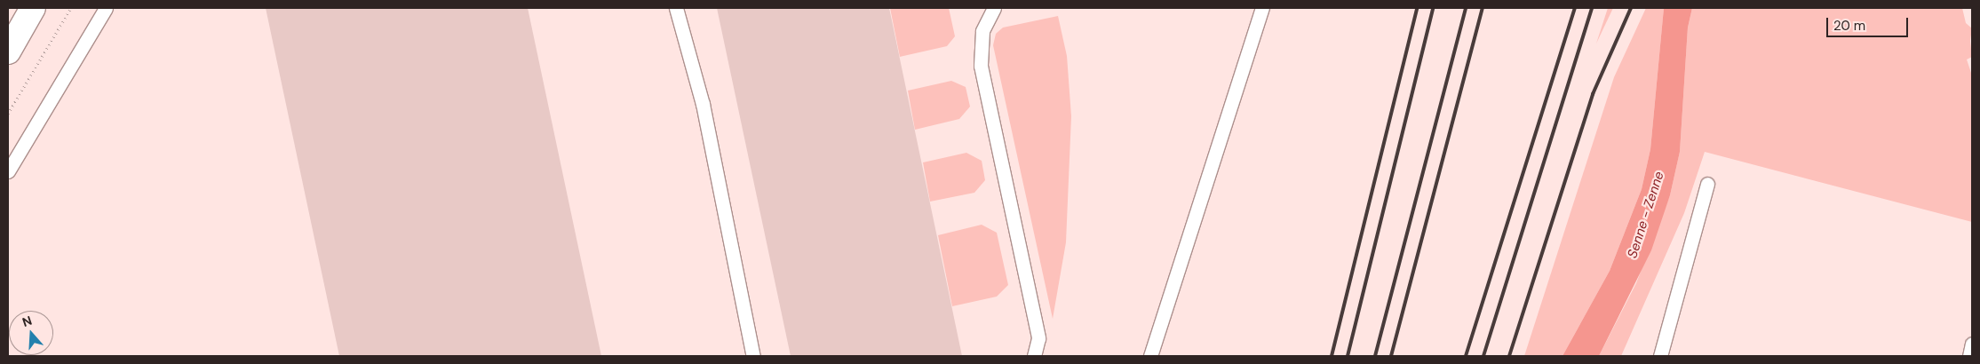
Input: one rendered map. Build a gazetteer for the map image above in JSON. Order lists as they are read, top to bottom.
{
  "water": ["Senne - Zenne"],
  "scale_bar": "20 m",
  "north": "top"
}
